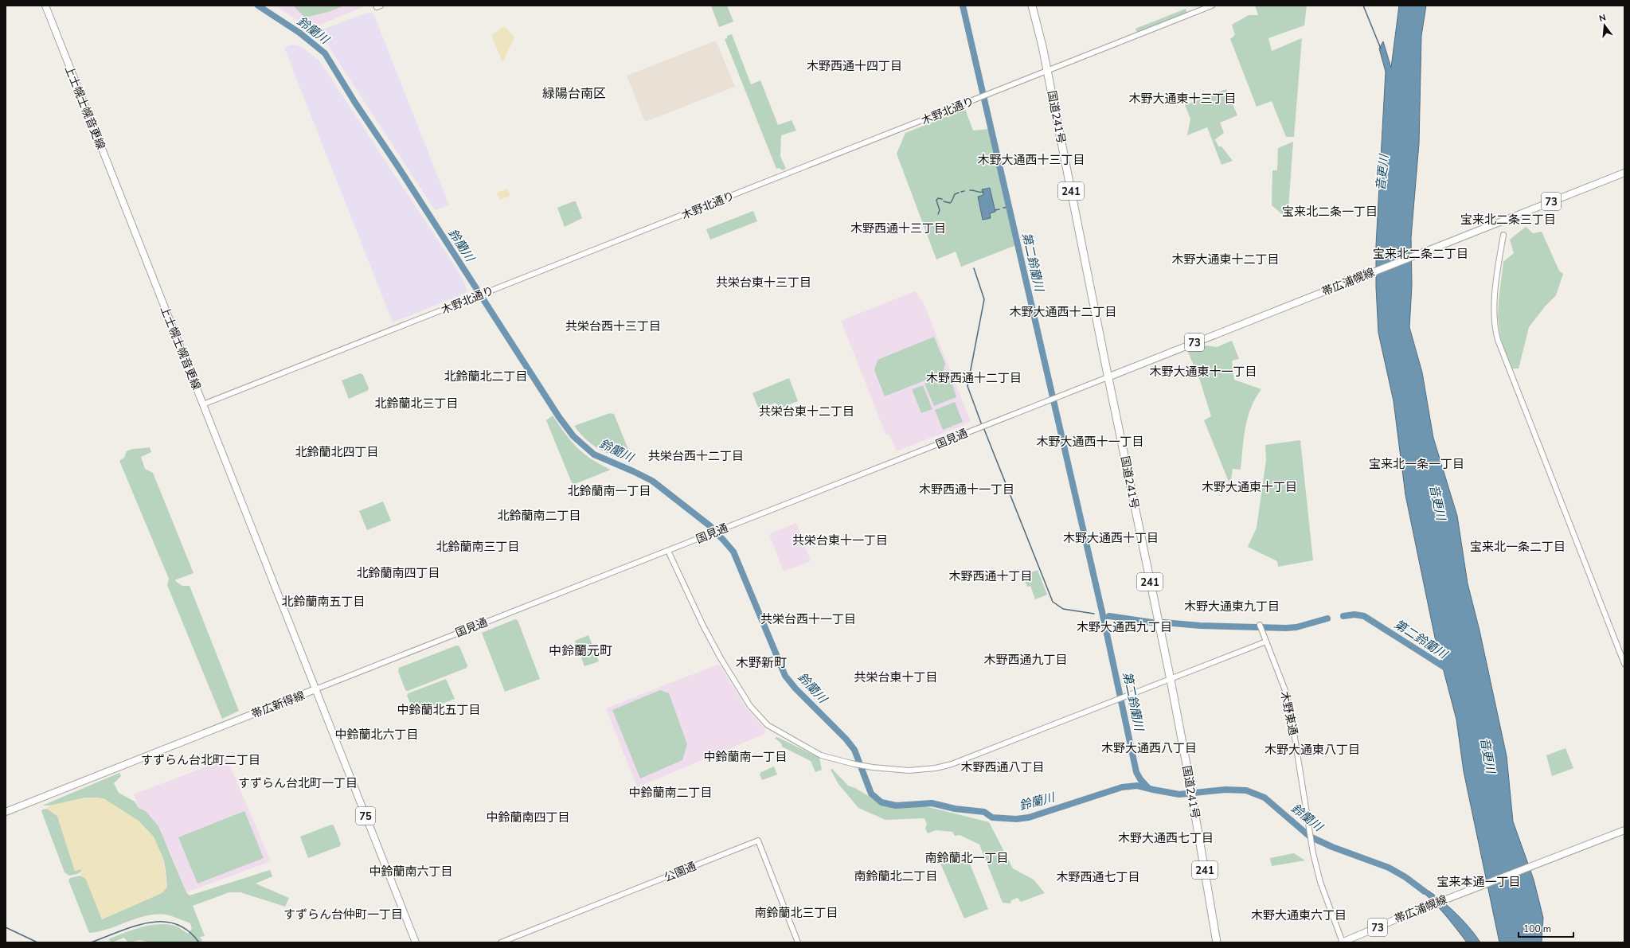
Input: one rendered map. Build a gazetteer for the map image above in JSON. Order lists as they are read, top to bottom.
{
  "streets": {
    "highway": ["国道241号", "241"],
    "main road": [
      "上士幌士幌音更線",
      "73",
      "帯広浦幌線",
      "帯広新得線",
      "75"
    ],
    "street": [
      "木野北通り",
      "国見通",
      "木野東通",
      "公園通"
    ]
  },
  "crossings": [
    ["上士幌士幌音更線", "木野北通り"],
    ["上士幌士幌音更線", "国見通"],
    ["上士幌士幌音更線", "帯広新得線"],
    ["木野北通り", "国道241号"],
    ["国道241号", "帯広浦幌線"],
    ["国道241号", "国見通"],
    ["帯広浦幌線", "国見通"],
    ["帯広浦幌線", "木野東通"],
    ["国見通", "帯広新得線"]
  ],
  "districts": [
    "木野西通十四丁目",
    "緑陽台南区",
    "木野大通東十三丁目",
    "木野大通西十三丁目",
    "宝来北二条一丁目",
    "宝来北二条三丁目",
    "木野西通十三丁目",
    "宝来北二条二丁目",
    "木野大通東十二丁目",
    "共栄台東十三丁目",
    "木野大通西十二丁目",
    "共栄台西十三丁目",
    "木野大通東十一丁目",
    "北鈴蘭北二丁目",
    "木野西通十二丁目",
    "北鈴蘭北三丁目",
    "共栄台東十二丁目",
    "木野大通西十一丁目",
    "北鈴蘭北四丁目",
    "共栄台西十二丁目",
    "宝来北一条一丁目",
    "木野大通東十丁目",
    "木野西通十一丁目",
    "北鈴蘭南一丁目",
    "北鈴蘭南二丁目",
    "木野大通西十丁目",
    "共栄台東十一丁目",
    "北鈴蘭南三丁目",
    "宝来北一条二丁目",
    "北鈴蘭南四丁目",
    "木野西通十丁目",
    "北鈴蘭南五丁目",
    "木野大通東九丁目",
    "共栄台西十一丁目",
    "木野大通西九丁目",
    "中鈴蘭元町",
    "木野西通九丁目",
    "木野新町",
    "共栄台東十丁目",
    "中鈴蘭北五丁目",
    "中鈴蘭北六丁目",
    "木野大通西八丁目",
    "木野大通東八丁目",
    "中鈴蘭南一丁目",
    "すずらん台北町二丁目",
    "木野西通八丁目",
    "すずらん台北町一丁目",
    "中鈴蘭南二丁目",
    "中鈴蘭南四丁目",
    "木野大通西七丁目",
    "南鈴蘭北一丁目",
    "中鈴蘭南六丁目",
    "南鈴蘭北二丁目",
    "木野西通七丁目",
    "宝来本通一丁目",
    "南鈴蘭北三丁目",
    "すずらん台仲町一丁目",
    "木野大通東六丁目"
  ],
  "water": ["鈴蘭川", "音更川", "第二鈴蘭川"],
  "scale_bar": "100 m",
  "north": "top"
}
